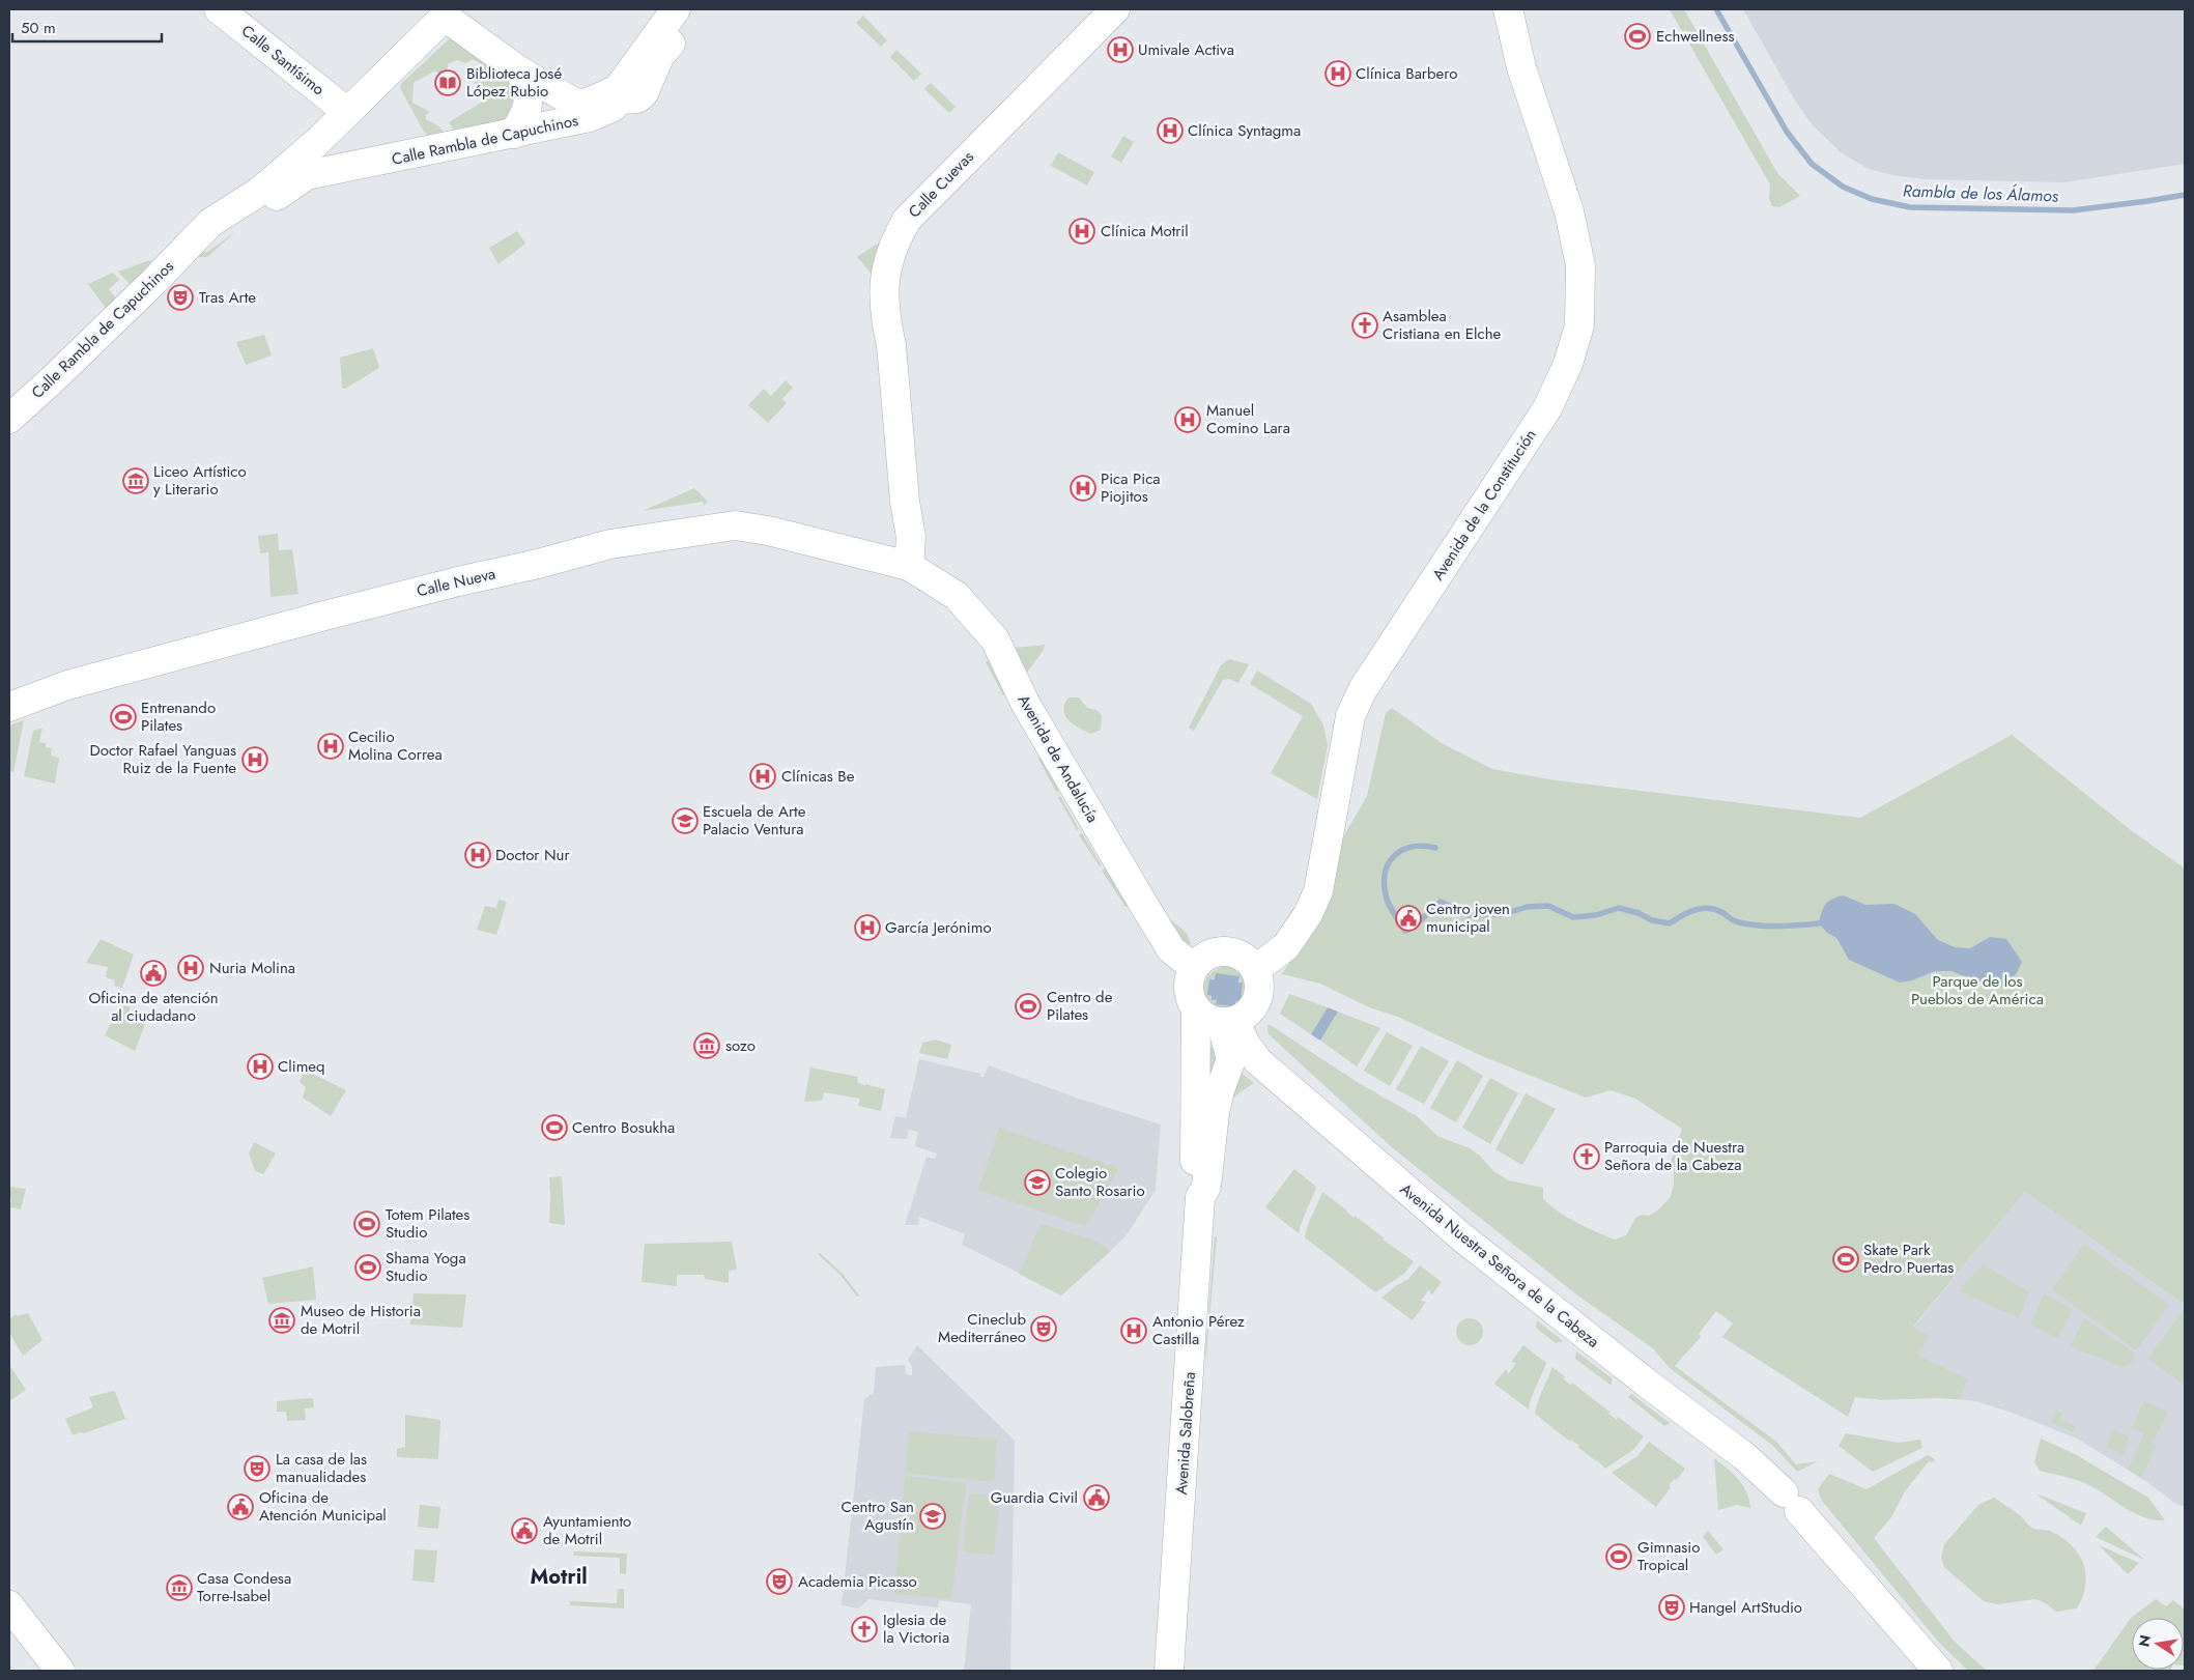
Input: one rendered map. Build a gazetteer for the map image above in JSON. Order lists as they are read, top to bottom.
{
  "streets": {
    "main road": [
      "Calle Santísimo",
      "Calle Rambla de Capuchinos",
      "Calle Cuevas",
      "Avenida de la Constitución",
      "Calle Nueva",
      "Avenida de Andalucía",
      "Avenida Nuestra Señora de la Cabeza",
      "Avenida Salobreña"
    ]
  },
  "crossings": [
    ["Calle Santísimo", "Calle Rambla de Capuchinos"],
    ["Calle Cuevas", "Calle Nueva"],
    ["Calle Cuevas", "Avenida de Andalucía"],
    ["Avenida de la Constitución", "Avenida de Andalucía"],
    ["Avenida de la Constitución", "Avenida Nuestra Señora de la Cabeza"],
    ["Avenida de la Constitución", "Avenida Salobreña"],
    ["Calle Nueva", "Avenida de Andalucía"],
    ["Avenida de Andalucía", "Avenida Nuestra Señora de la Cabeza"],
    ["Avenida de Andalucía", "Avenida Salobreña"],
    ["Avenida Nuestra Señora de la Cabeza", "Avenida Salobreña"]
  ],
  "districts": ["Motril"],
  "water": ["Rambla de los Álamos"],
  "parks": ["Parque de los Pueblos de América"],
  "places": {
    "sports": [
      "Echwellness",
      "Entrenando Pilates",
      "Centro de Pilates",
      "Centro Bosukha",
      "Totem Pilates Studio",
      "Skate Park Pedro Puertas",
      "Shama Yoga Studio",
      "Gimnasio Tropical"
    ],
    "hospital": [
      "Umivale Activa",
      "Clínica Barbero",
      "Clínica Syntagma",
      "Clínica Motril",
      "Manuel Comino Lara",
      "Pica Pica Piojitos",
      "Cecilio Molina Correa",
      "Doctor Rafael Yanguas Ruiz de la Fuente",
      "Clínicas Be",
      "Doctor Nur",
      "García Jerónimo",
      "Nuria Molina",
      "Climeq",
      "Antonio Pérez Castilla"
    ],
    "library": ["Biblioteca José López Rubio"],
    "theatre": [
      "Tras Arte",
      "Cineclub Mediterráneo",
      "La casa de las manualidades",
      "Academia Picasso",
      "Hangel ArtStudio"
    ],
    "church": ["Asamblea Cristiana en Elche", "Parroquia de Nuestra Señora de la Cabeza", "Iglesia de la Victoria"],
    "museum": [
      "Liceo Artístico y Literario",
      "sozo",
      "Museo de Historia de Motril",
      "Casa Condesa Torre-Isabel"
    ],
    "school or university": ["Escuela de Arte Palacio Ventura", "Colegio Santo Rosario", "Centro San Agustín"],
    "public building": [
      "Centro joven municipal",
      "Oficina de atención al ciudadano",
      "Guardia Civil",
      "Oficina de Atención Municipal",
      "Ayuntamiento de Motril"
    ]
  },
  "scale_bar": "50 m",
  "north": "left"
}
